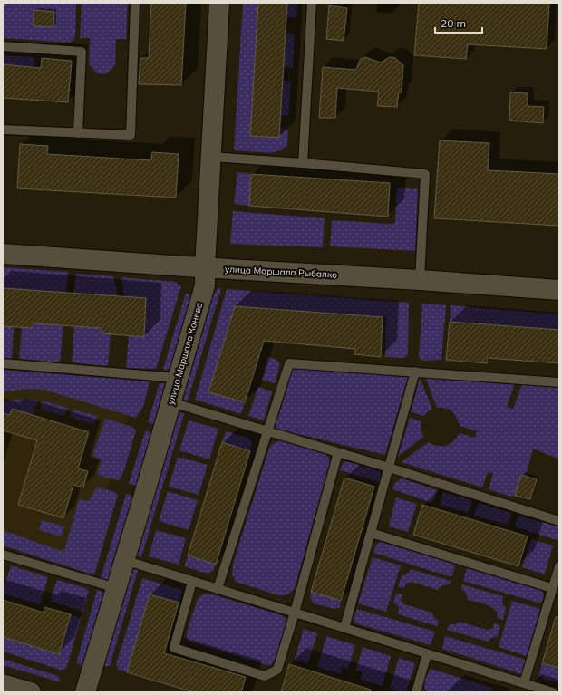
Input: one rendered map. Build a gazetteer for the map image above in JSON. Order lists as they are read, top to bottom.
{
  "streets": {
    "street": ["улица Маршала Рыбалко", "улица Маршала Конева"]
  },
  "crossings": [
    ["улица Маршала Рыбалко", "улица Маршала Конева"]
  ],
  "scale_bar": "20 m"
}
